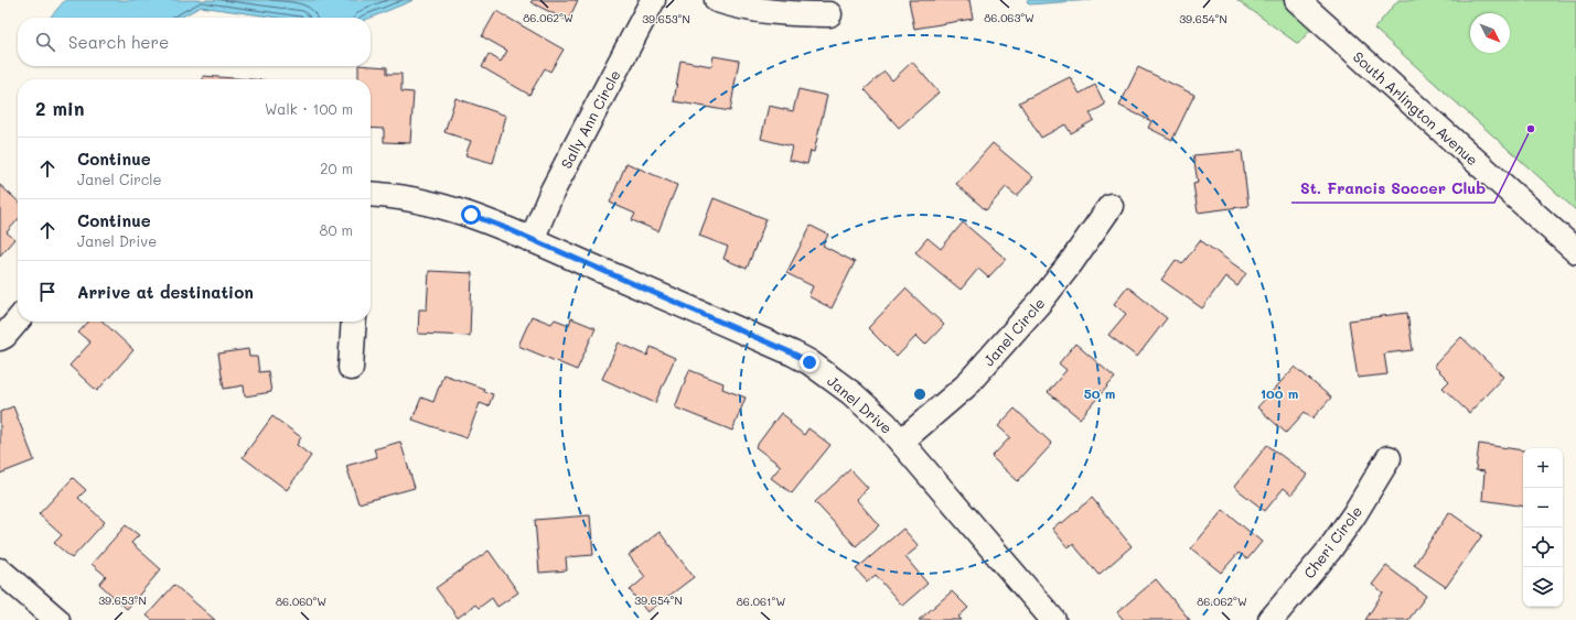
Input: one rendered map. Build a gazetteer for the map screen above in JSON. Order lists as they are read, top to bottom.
{
  "streets": {
    "street": [
      "South Arlington Avenue",
      "Sally Ann Circle",
      "Janel Circle",
      "Janel Drive",
      "Cheri Circle"
    ]
  },
  "crossings": [
    ["Sally Ann Circle", "Janel Drive"],
    ["Janel Circle", "Janel Drive"]
  ],
  "places": ["St. Francis Soccer Club"],
  "north": "bottom right",
  "page": {
    "search": "Search here",
    "heading": ["2 min", "Walk · 100 m"],
    "list": [
      ["Continue", "Janel Circle", "20 m"],
      ["Continue", "Janel Drive", "80 m"],
      "Arrive at destination"
    ],
    "map_buttons": ["+", "−"]
  },
  "coordinates": [
    "86.063°W",
    "86.062°W",
    "39.653°N",
    "39.654°N",
    "86.060°W",
    "86.061°W"
  ],
  "rings": ["50 m", "100 m"]
}
